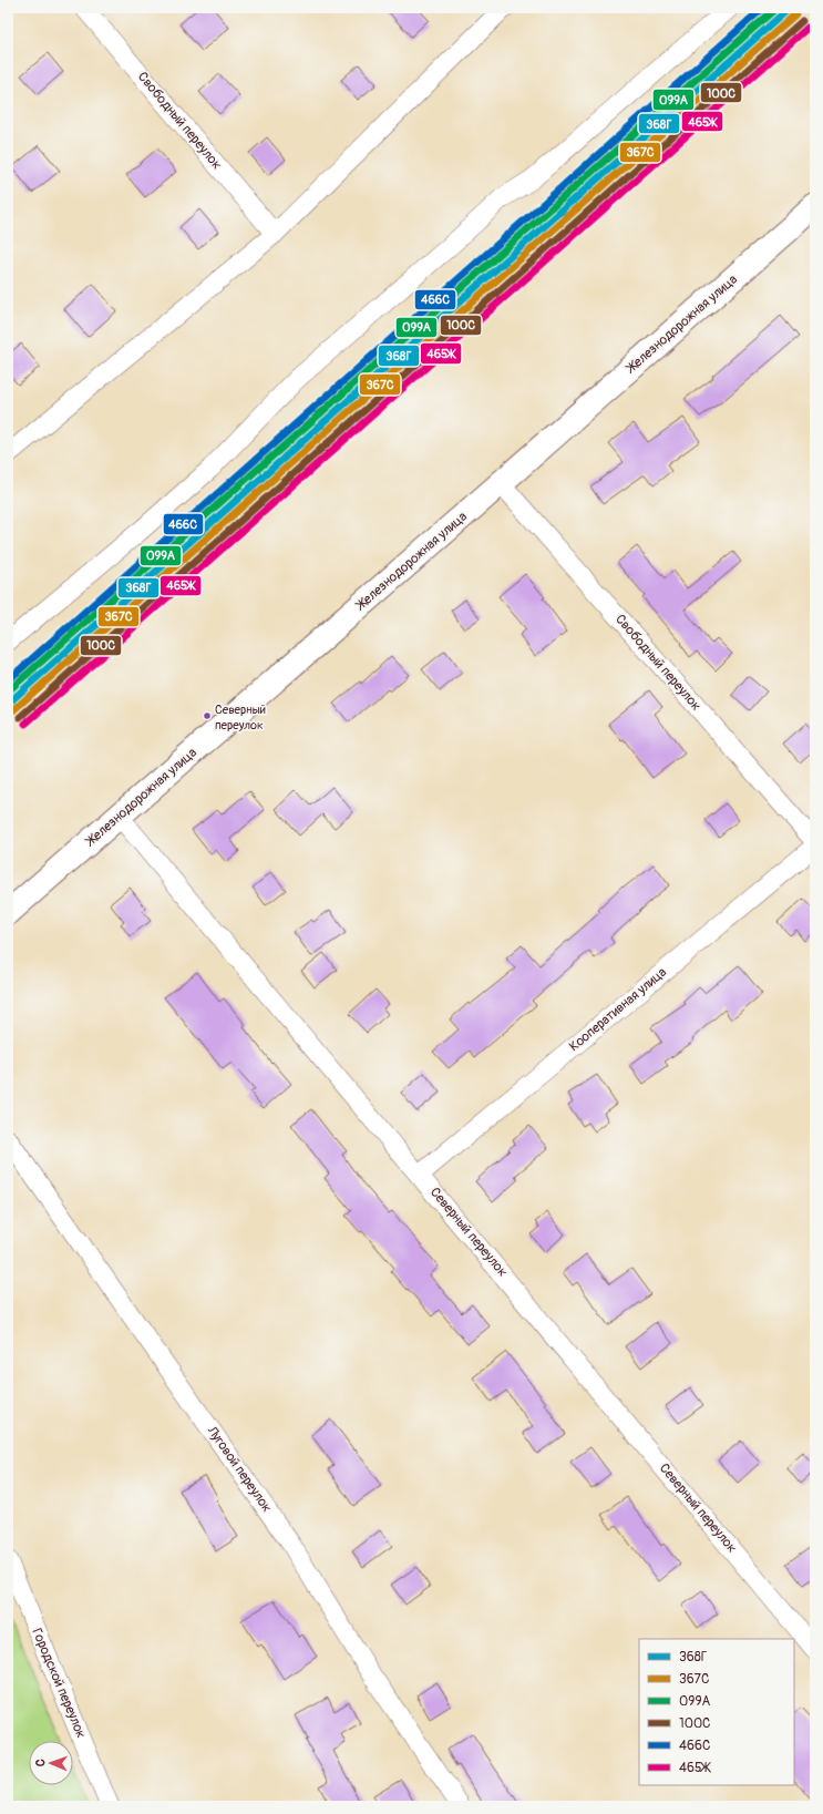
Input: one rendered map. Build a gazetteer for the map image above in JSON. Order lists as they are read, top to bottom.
{
  "streets": {
    "main road": ["Железнодорожная улица"],
    "street": [
      "Свободный переулок",
      "Кооперативная улица",
      "Северный переулок",
      "Луговой переулок",
      "Городской переулок"
    ]
  },
  "crossings": [
    ["Свободный переулок", "Железнодорожная улица"],
    ["Свободный переулок", "Кооперативная улица"],
    ["Железнодорожная улица", "Северный переулок"],
    ["Кооперативная улица", "Северный переулок"]
  ],
  "places": ["Северный переулок"],
  "lines": [
    "transit line 368Г",
    "transit line 099А",
    "transit line 466С",
    "transit line 367С",
    "transit line 100C",
    "transit line 465Ж"
  ],
  "legend": [
    "368Г",
    "367С",
    "099А",
    "100C",
    "466С",
    "465Ж"
  ],
  "north": "left"
}
